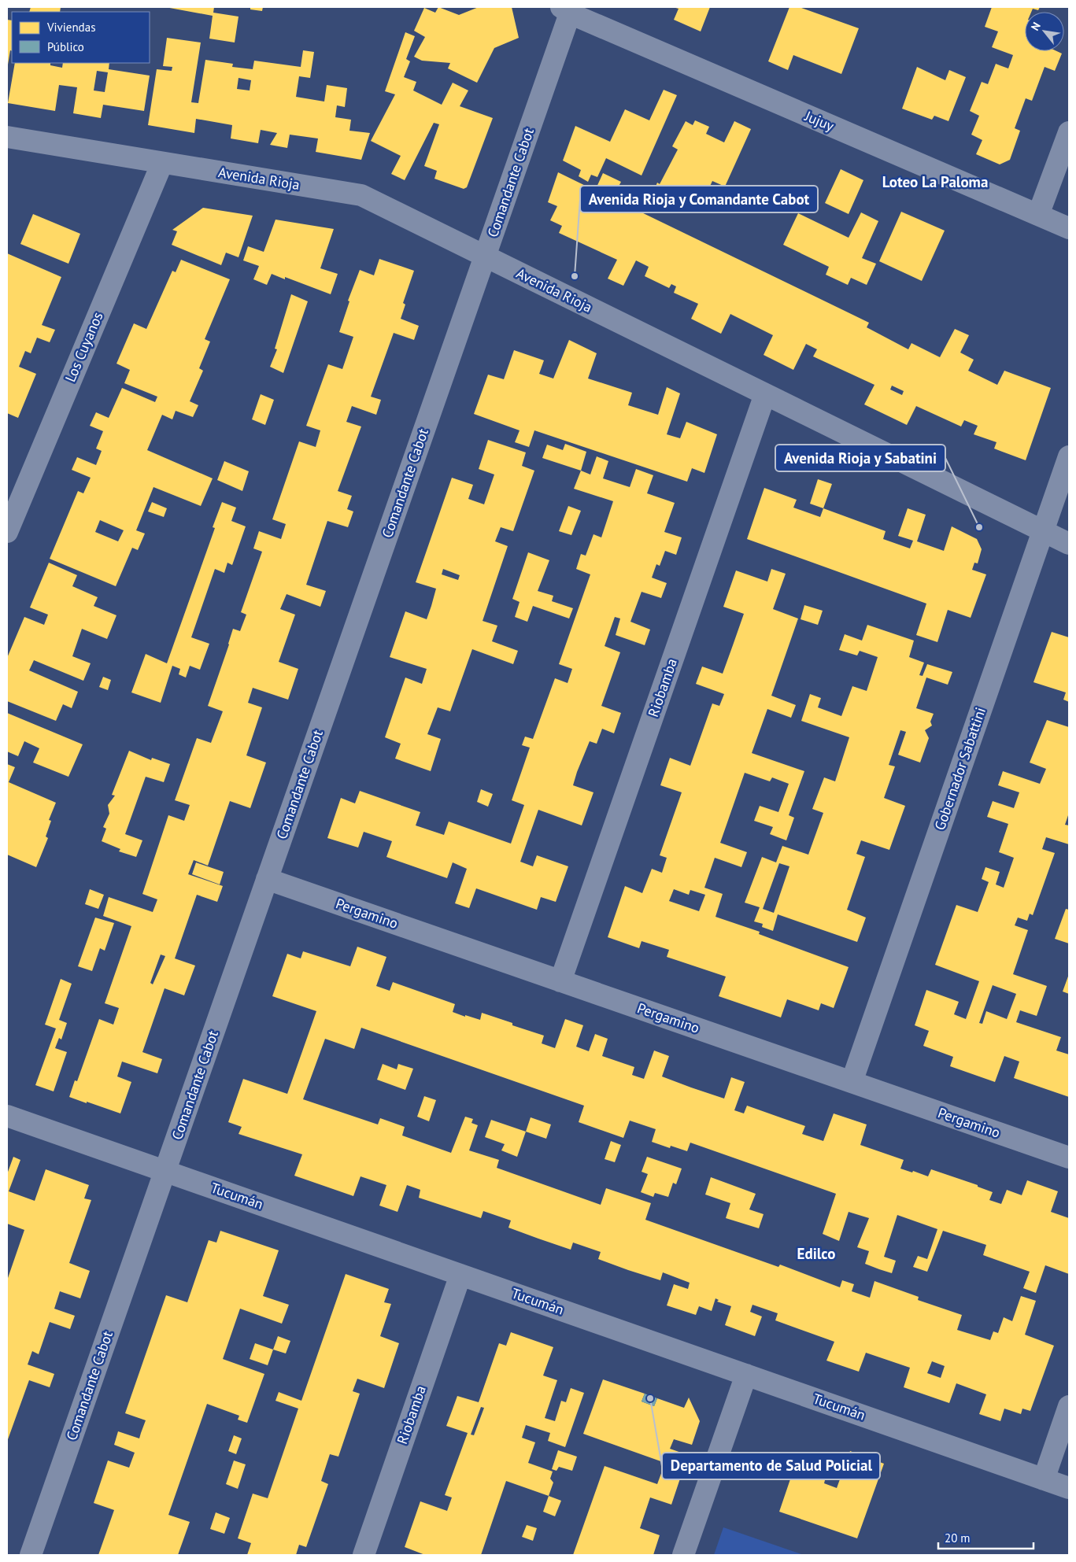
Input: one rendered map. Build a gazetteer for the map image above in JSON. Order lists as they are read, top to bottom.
{
  "streets": {
    "street": [
      "Jujuy",
      "Avenida Rioja",
      "Comandante Cabot",
      "Los Cuyanos",
      "Riobamba",
      "Gobernador Sabattini",
      "Pergamino",
      "Tucumán"
    ]
  },
  "crossings": [
    ["Jujuy", "Comandante Cabot"],
    ["Avenida Rioja", "Comandante Cabot"],
    ["Avenida Rioja", "Los Cuyanos"],
    ["Avenida Rioja", "Riobamba"],
    ["Avenida Rioja", "Gobernador Sabattini"],
    ["Comandante Cabot", "Pergamino"],
    ["Comandante Cabot", "Tucumán"],
    ["Riobamba", "Pergamino"],
    ["Riobamba", "Tucumán"],
    ["Gobernador Sabattini", "Pergamino"]
  ],
  "districts": ["Loteo La Paloma", "Edilco"],
  "places": ["Avenida Rioja y Comandante Cabot", "Avenida Rioja y Sabatini", "Departamento de Salud Policial"],
  "legend": ["Viviendas", "Público"],
  "scale_bar": "20 m",
  "north": "top left"
}
